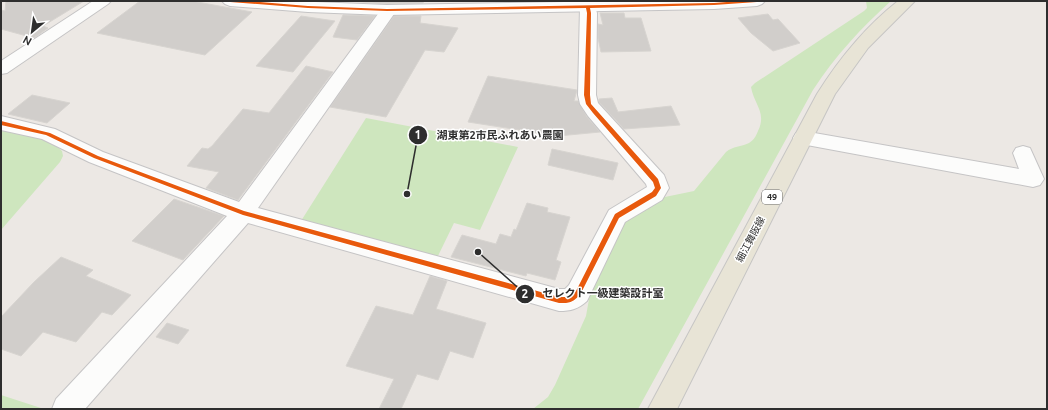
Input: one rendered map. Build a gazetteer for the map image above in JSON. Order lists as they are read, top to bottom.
{
  "streets": {
    "main road": ["49", "細江舞阪線"]
  },
  "places": ["湖東第2市民ふれあい農園", "セレクト一級建築設計室"],
  "north": "bottom left"
}
